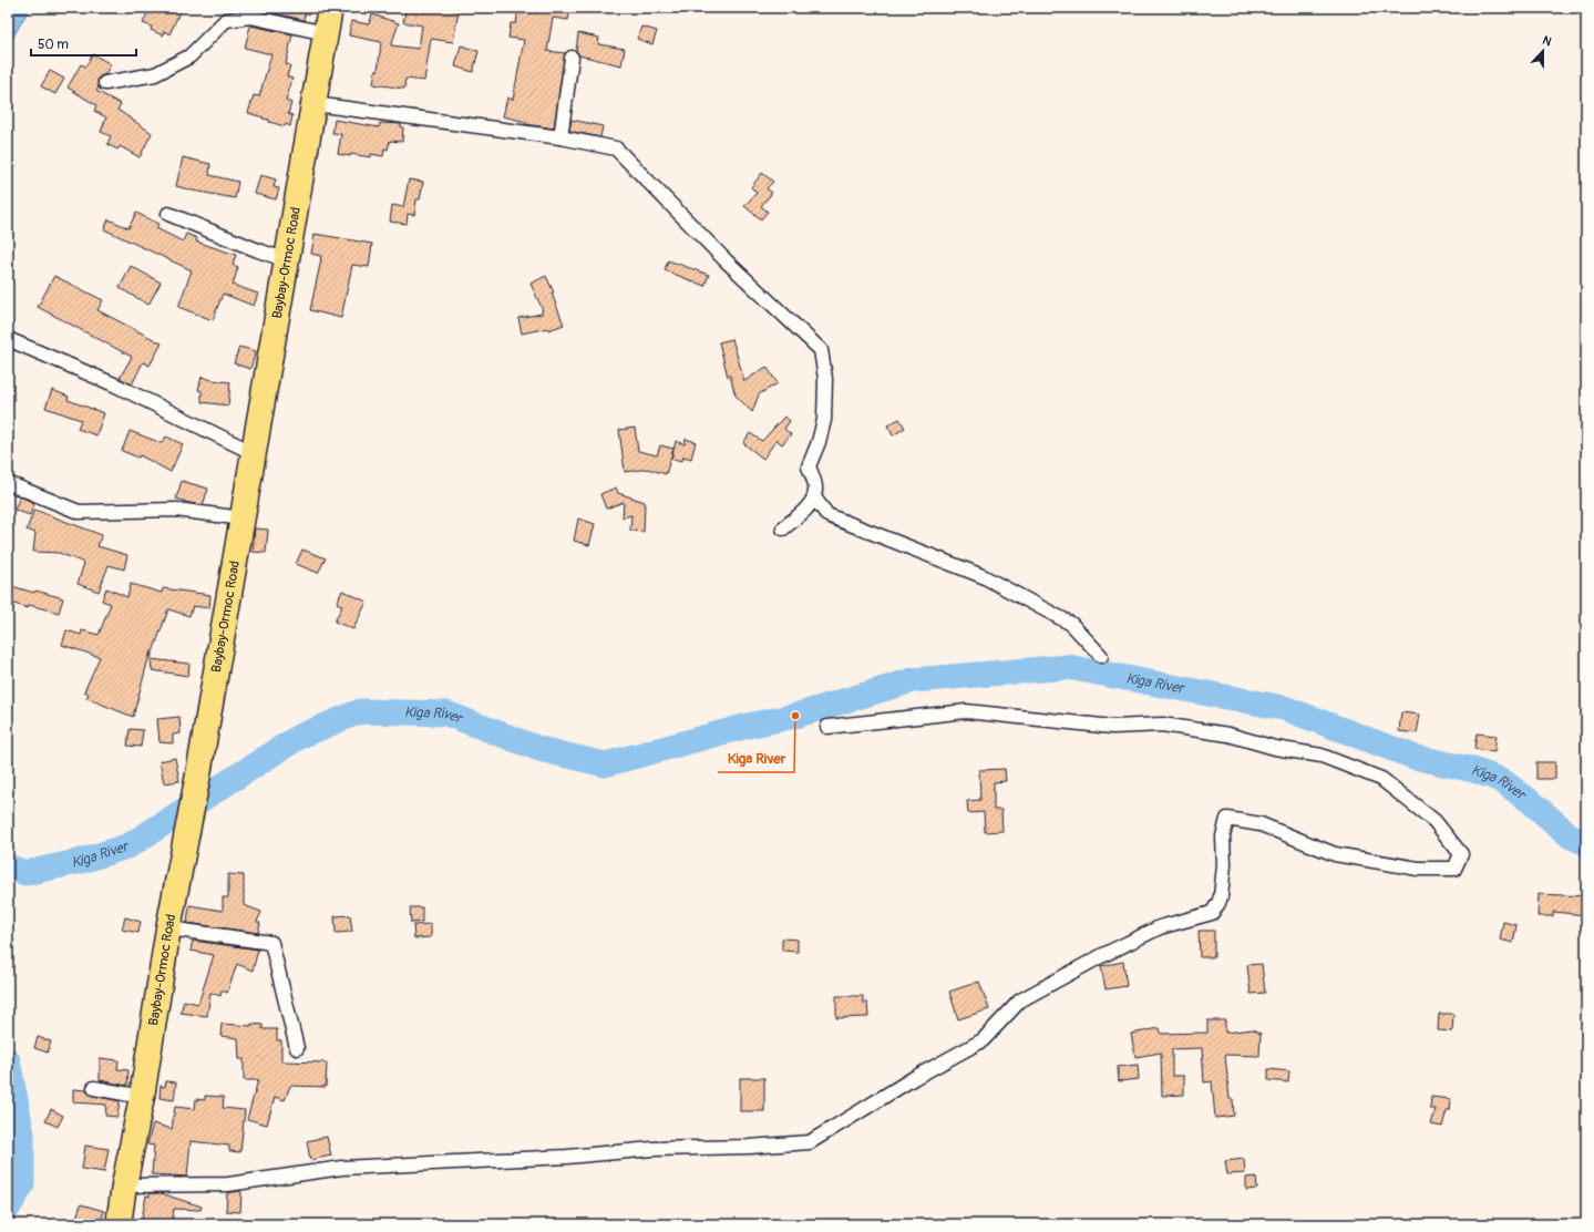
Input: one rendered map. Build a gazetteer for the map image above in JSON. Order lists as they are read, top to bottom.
{
  "streets": {
    "highway": ["Baybay-Ormoc Road"]
  },
  "water": ["Kiga River"],
  "places": ["Kiga River"],
  "scale_bar": "50 m",
  "north": "top"
}
